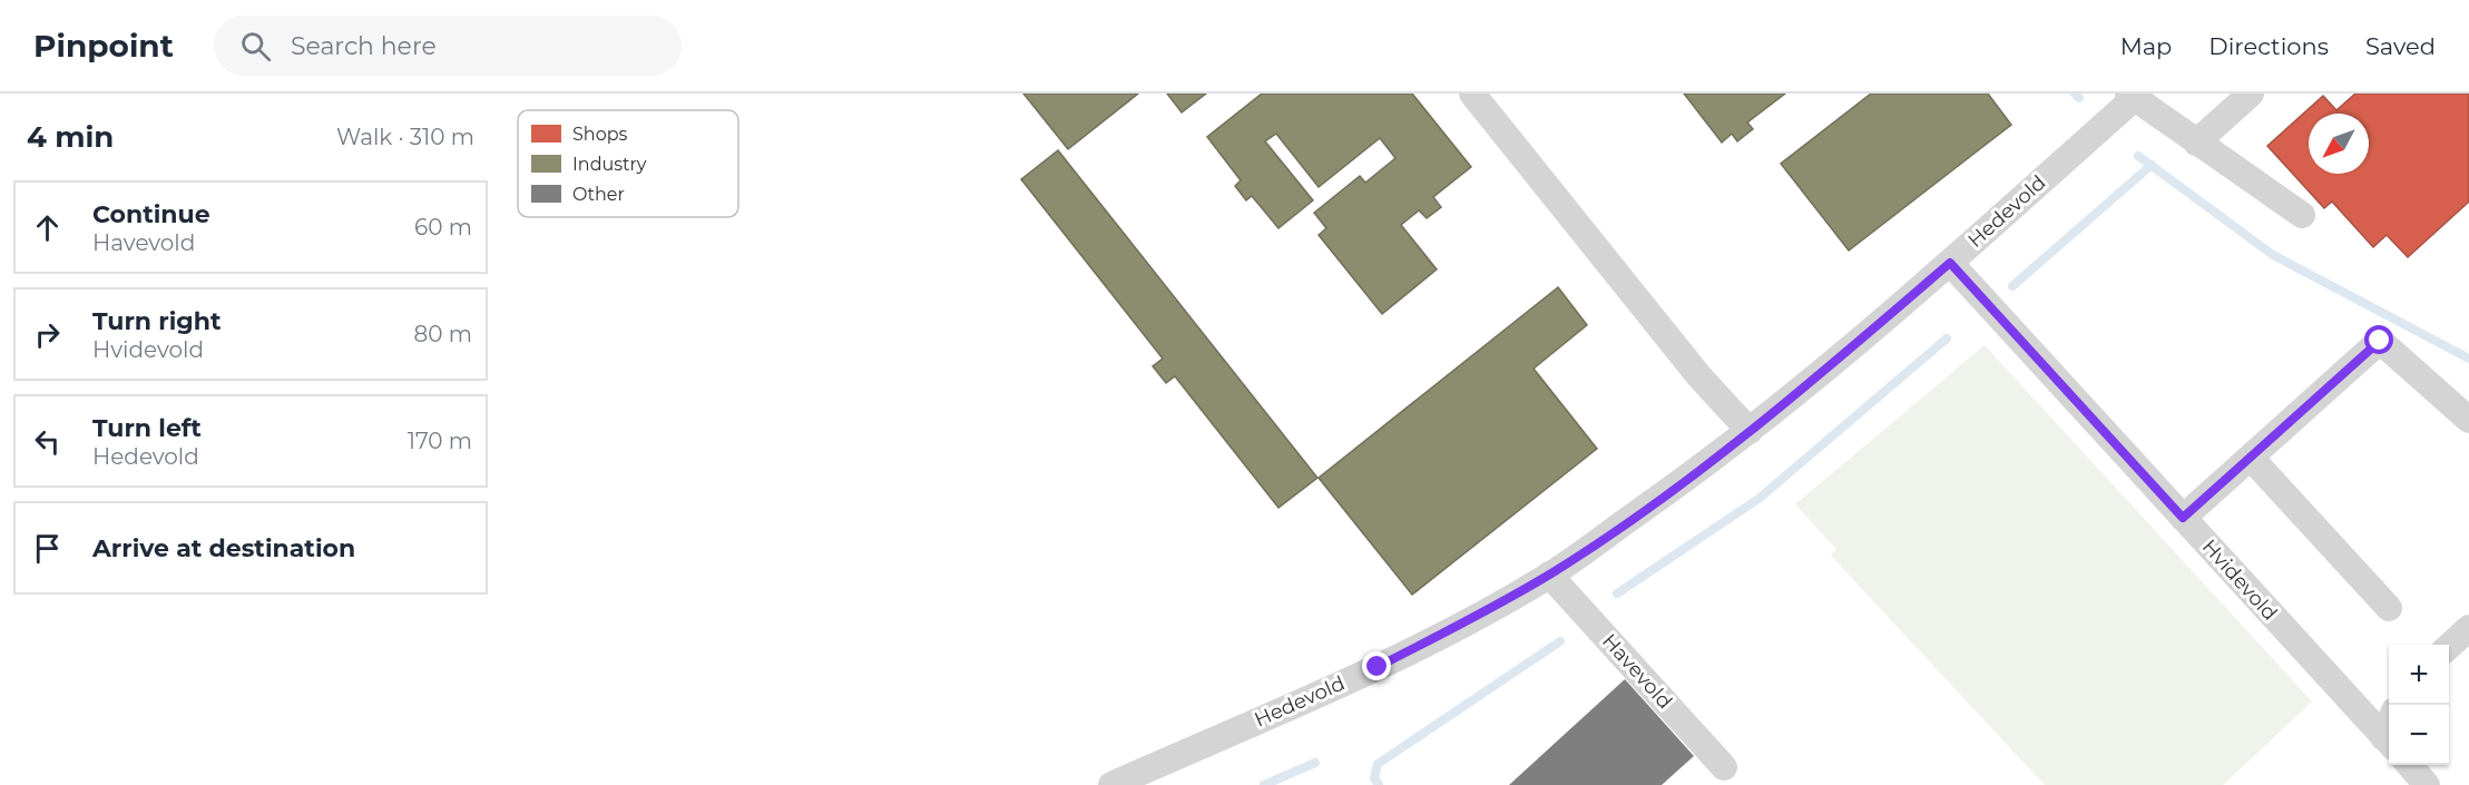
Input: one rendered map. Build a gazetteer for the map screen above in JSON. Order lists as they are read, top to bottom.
{
  "streets": {
    "street": ["Hedevold", "Hvidevold", "Havevold"]
  },
  "crossings": [
    ["Hedevold", "Hvidevold"],
    ["Hedevold", "Havevold"]
  ],
  "legend": ["Shops", "Industry", "Other"],
  "north": "bottom left",
  "page": {
    "header": "Pinpoint",
    "search": "Search here",
    "nav": ["Map", "Directions", "Saved"],
    "heading": ["4 min", "Walk · 310 m"],
    "list": [
      ["Continue", "Havevold", "60 m"],
      ["Turn right", "Hvidevold", "80 m"],
      ["Turn left", "Hedevold", "170 m"],
      "Arrive at destination"
    ],
    "map_buttons": ["+", "−"]
  }
}
